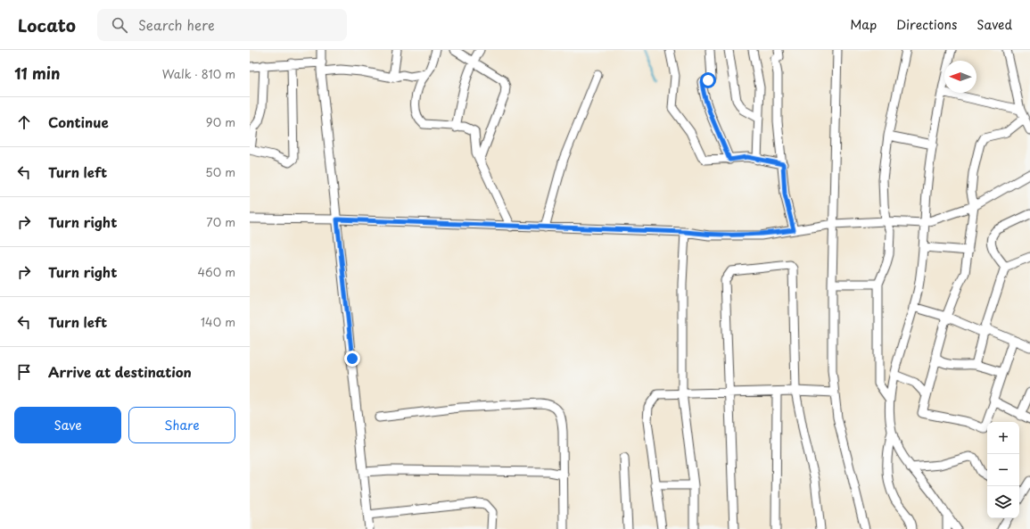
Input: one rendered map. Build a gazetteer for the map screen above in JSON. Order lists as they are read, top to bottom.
{
  "north": "left",
  "page": {
    "header": "Locato",
    "search": "Search here",
    "nav": ["Map", "Directions", "Saved"],
    "heading": ["11 min", "Walk · 810 m"],
    "list": [
      ["Continue", "90 m"],
      ["Turn left", "50 m"],
      ["Turn right", "70 m"],
      ["Turn right", "460 m"],
      ["Turn left", "140 m"],
      "Arrive at destination"
    ],
    "buttons": ["Save", "Share"],
    "map_buttons": ["+", "−"]
  }
}
